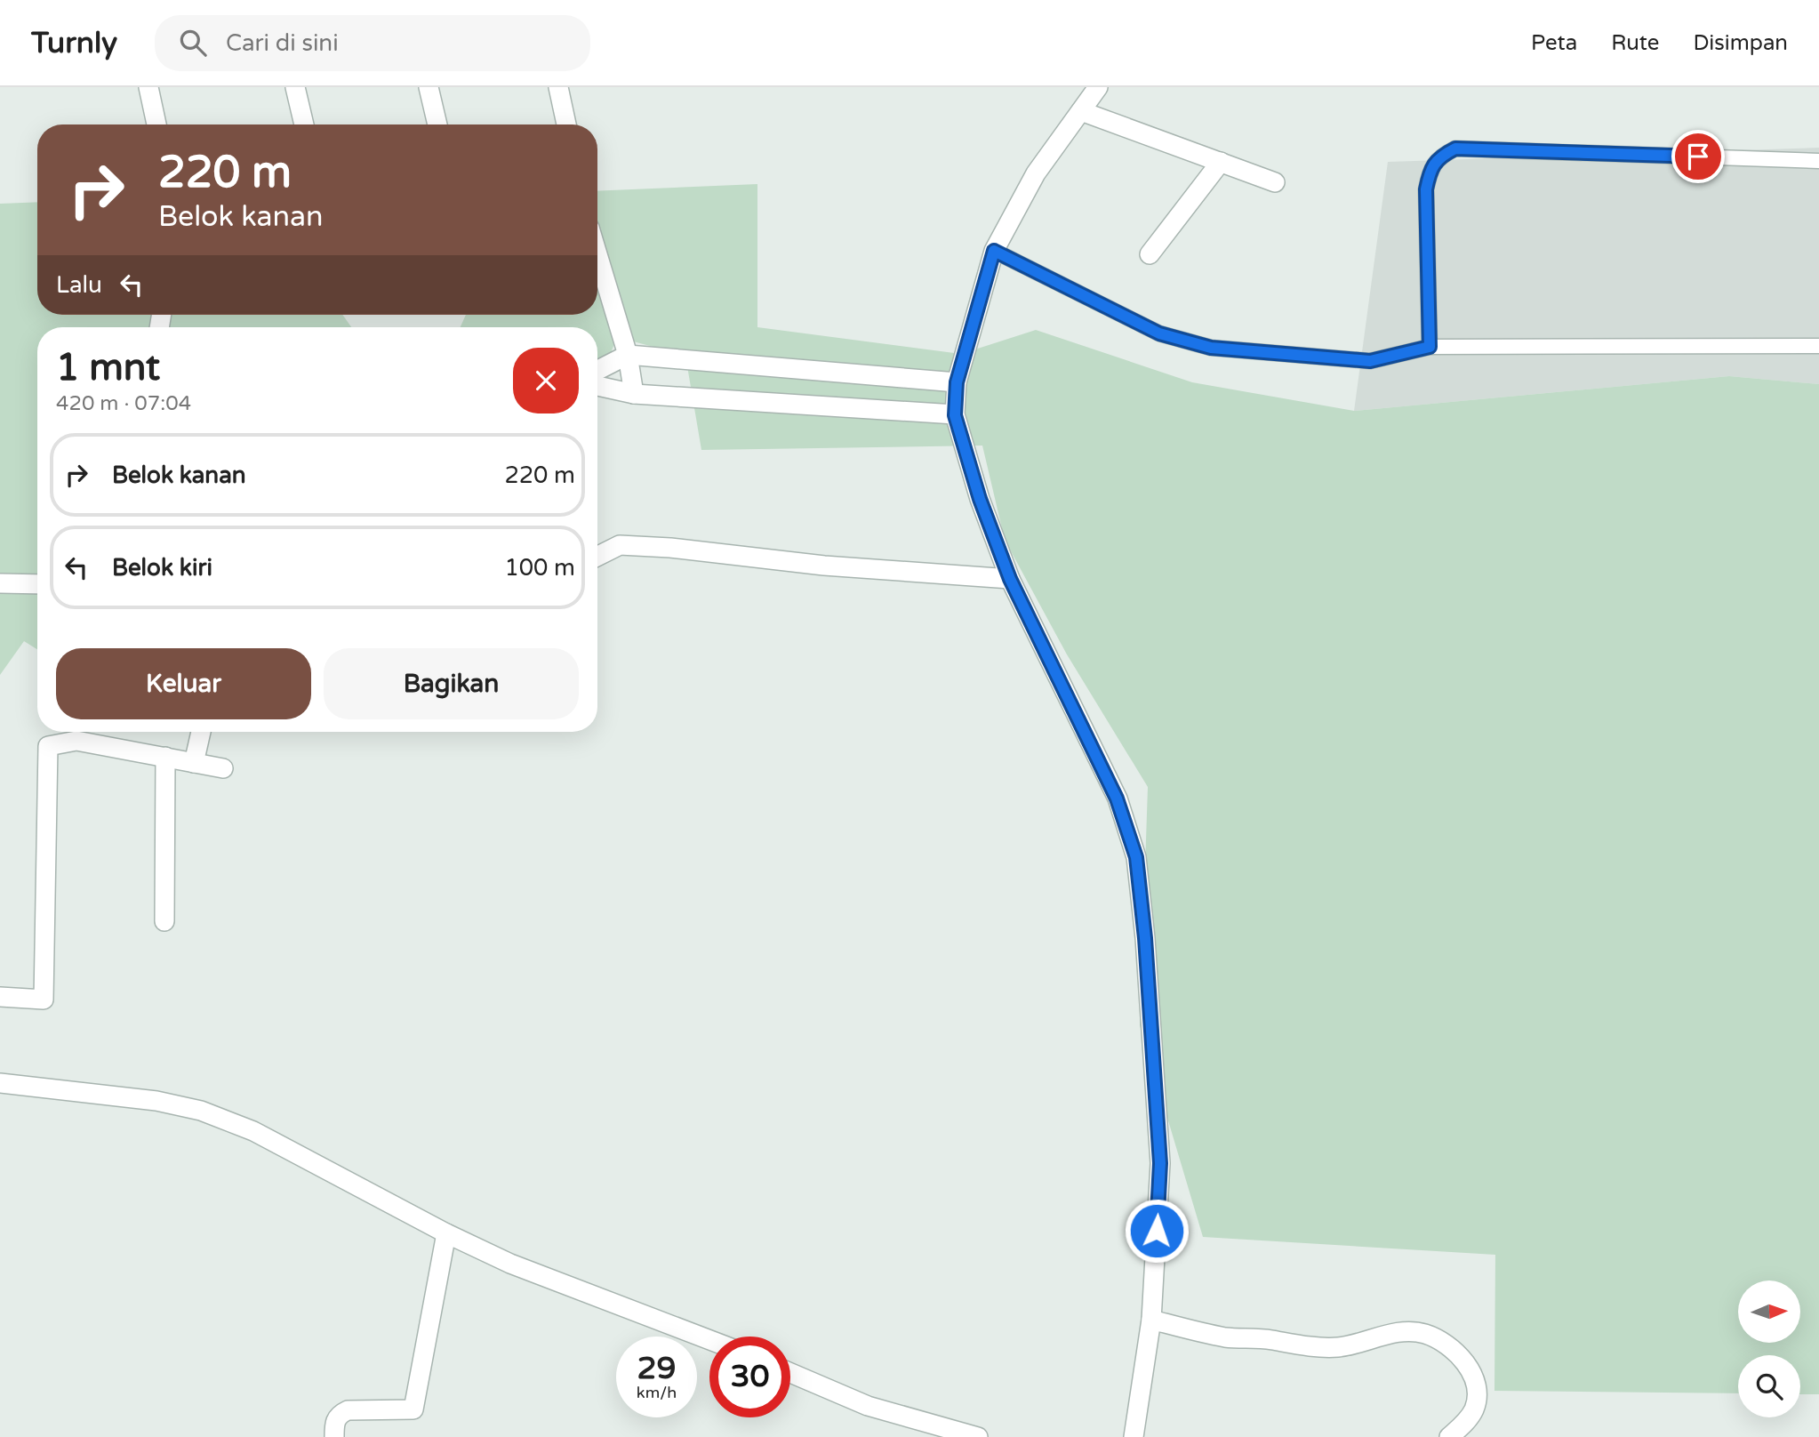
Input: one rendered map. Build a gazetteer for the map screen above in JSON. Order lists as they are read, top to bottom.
{
  "north": "right",
  "page": {
    "header": "Turnly",
    "search": "Cari di sini",
    "nav": ["Peta", "Rute", "Disimpan"],
    "turn": ["220 m", "Belok kanan"],
    "then": "Lalu",
    "heading": ["1 mnt", "420 m · 07:04"],
    "list": [
      {
        "name": "Belok kanan",
        "value": "220 m"
      },
      {
        "name": "Belok kiri",
        "value": "100 m"
      }
    ],
    "buttons": ["Keluar", "Bagikan"],
    "speed": "29 km/h",
    "limit": "30"
  }
}
